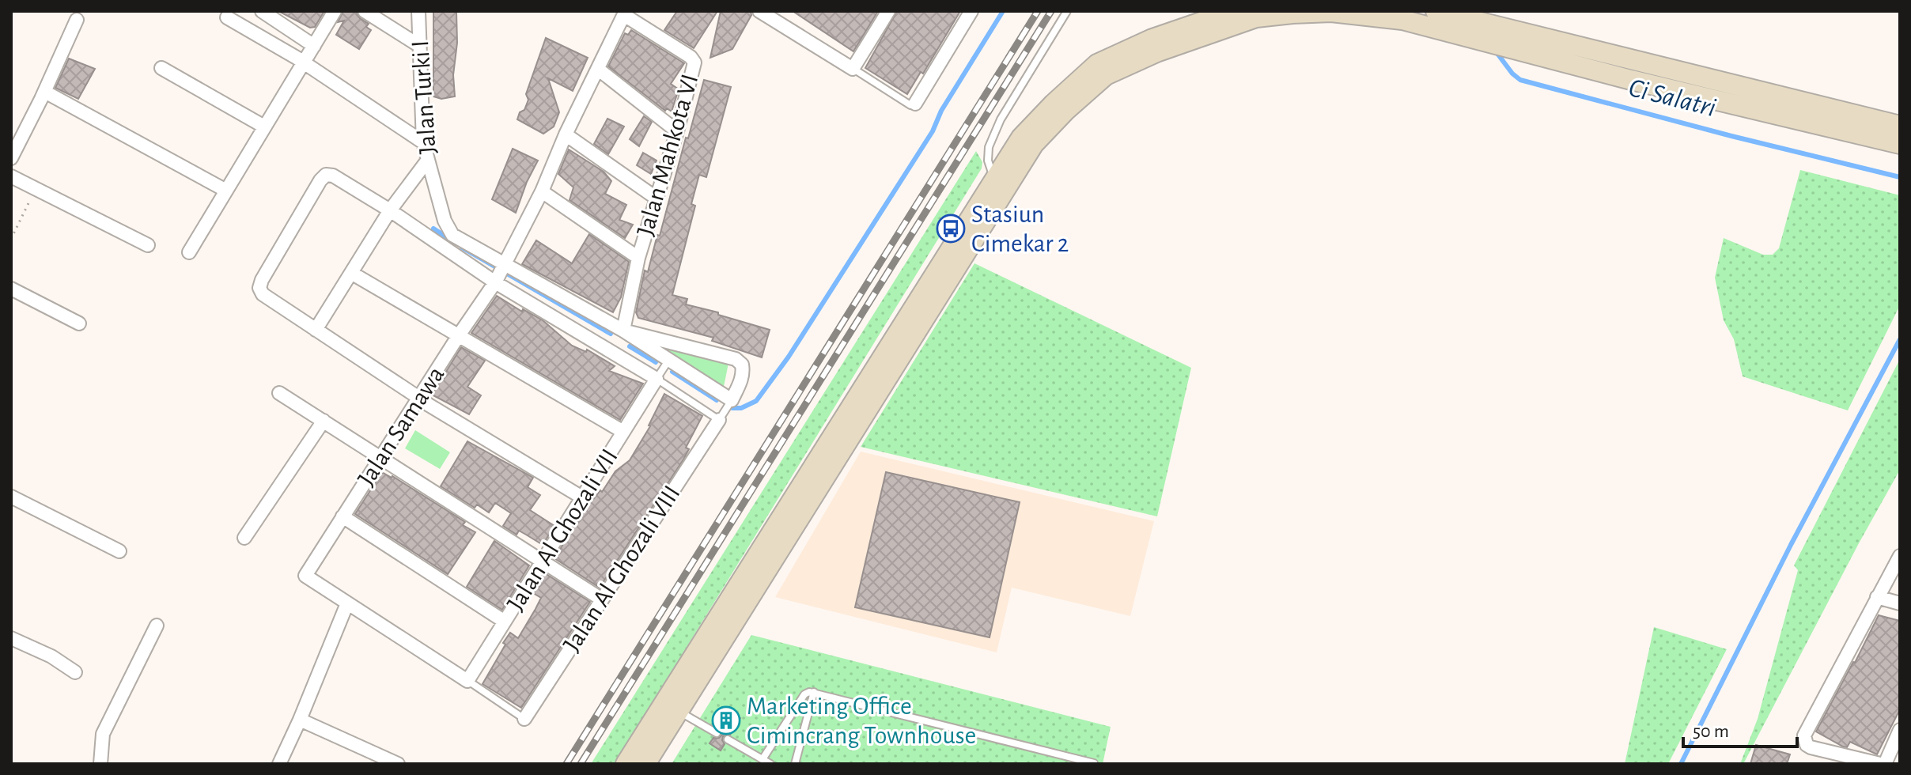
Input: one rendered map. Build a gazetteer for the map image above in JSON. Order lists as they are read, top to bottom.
{
  "streets": {
    "street": [
      "Jalan Turki I",
      "Jalan Mahkota VI",
      "Jalan Samawa",
      "Jalan Al Ghozali VII",
      "Jalan Al Ghozali VIII"
    ]
  },
  "crossings": [
    ["Jalan Turki I", "Jalan Samawa"],
    ["Jalan Mahkota VI", "Jalan Samawa"],
    ["Jalan Mahkota VI", "Jalan Al Ghozali VIII"]
  ],
  "water": ["Ci Salatri"],
  "places": {
    "bus stop": ["Stasiun Cimekar 2"],
    "building": ["Marketing Office Cimincrang Townhouse"]
  },
  "scale_bar": "50 m"
}
